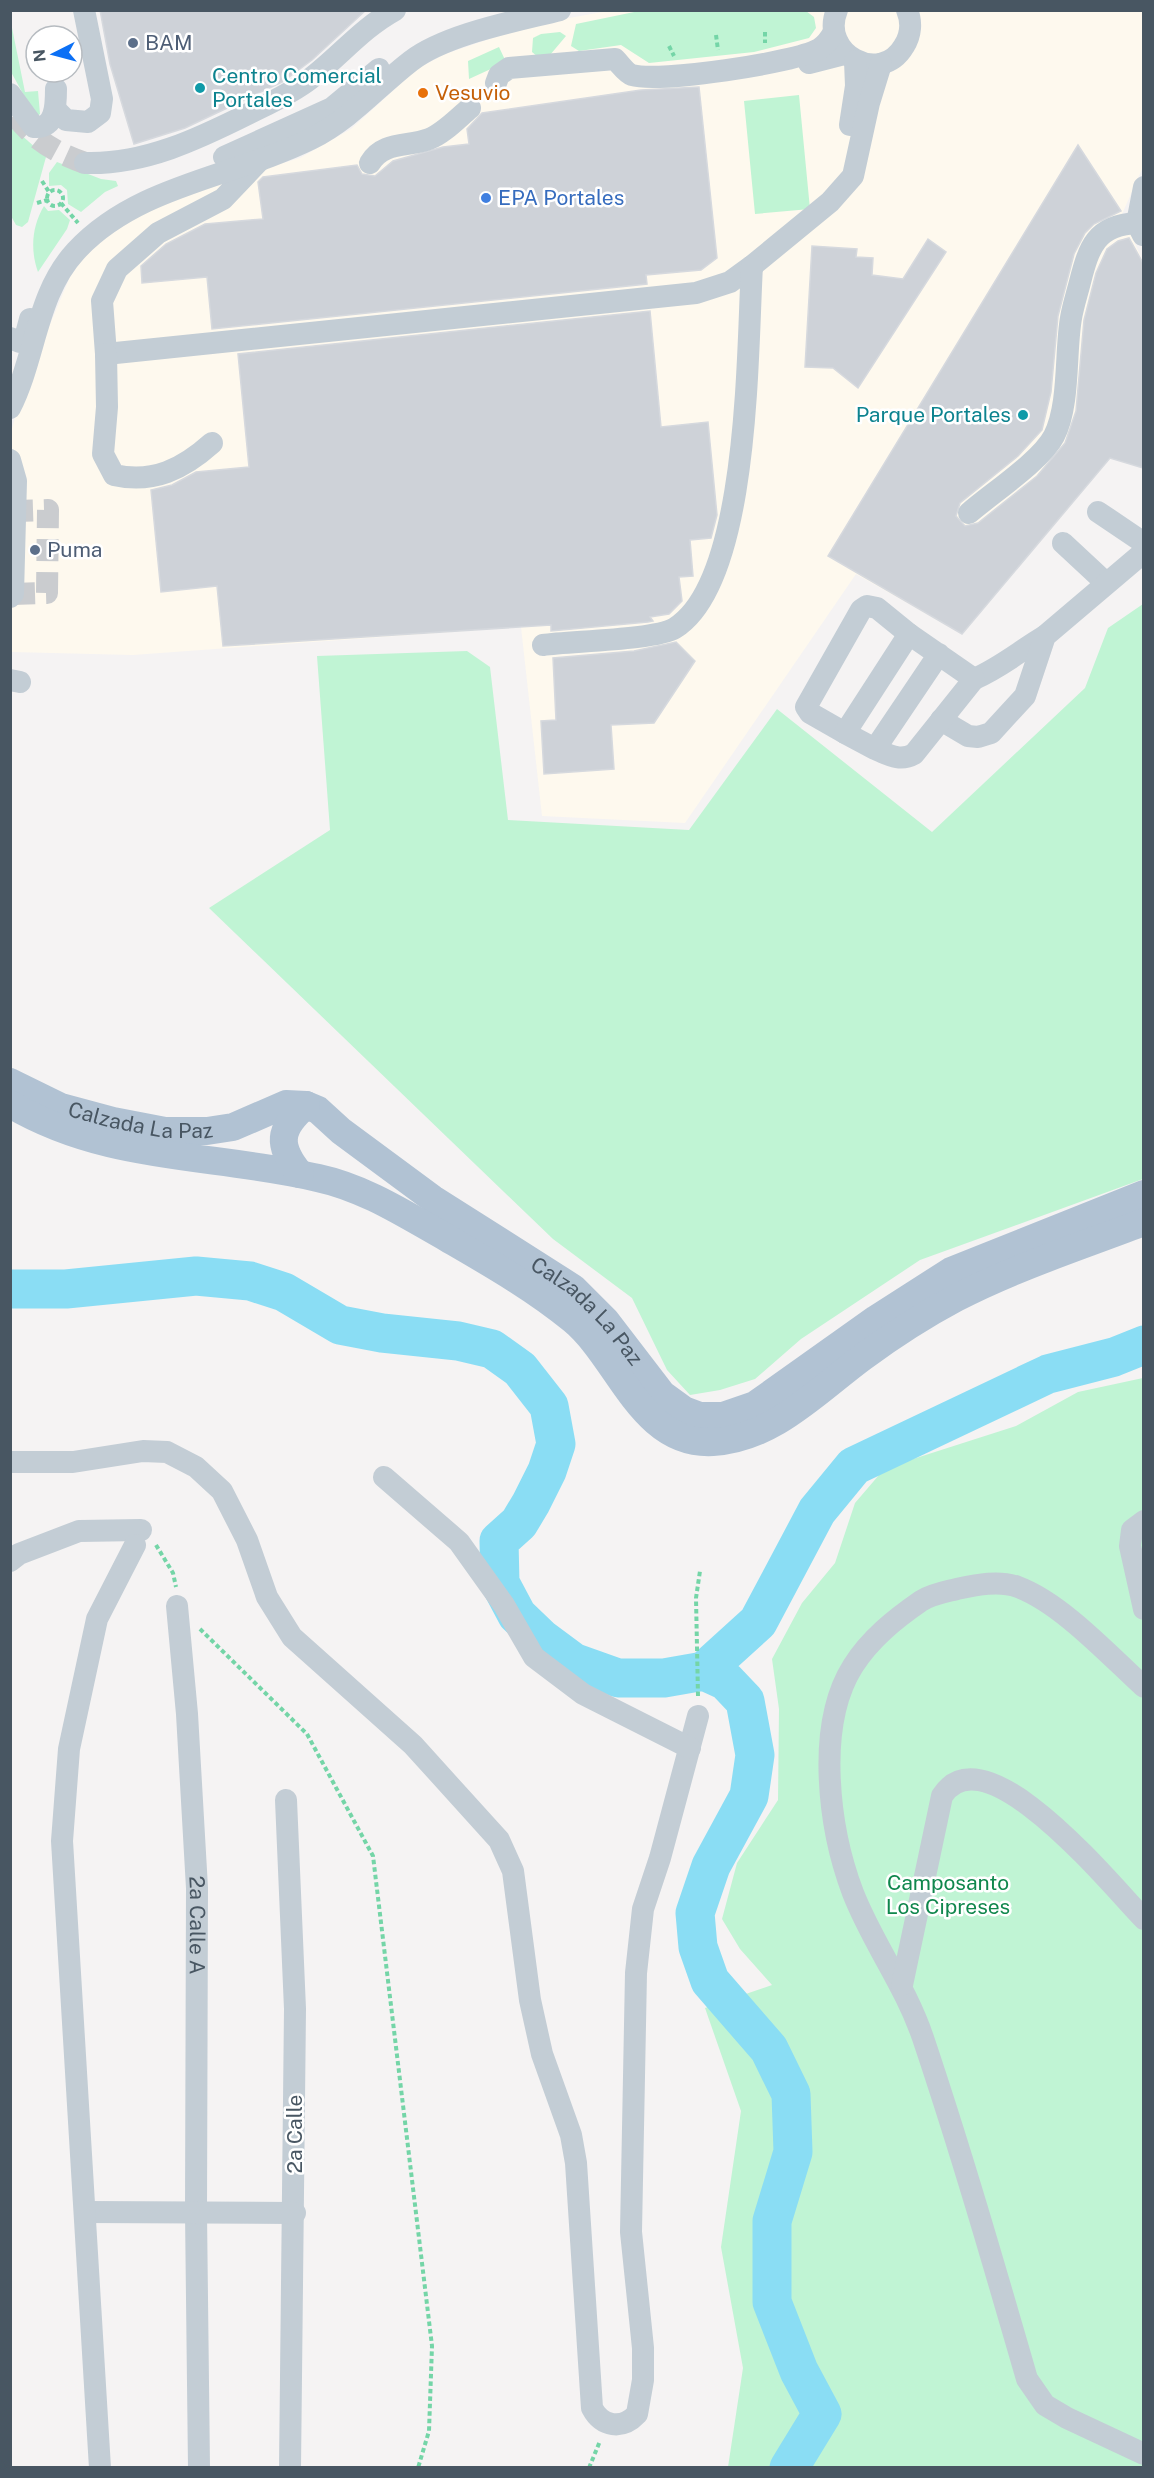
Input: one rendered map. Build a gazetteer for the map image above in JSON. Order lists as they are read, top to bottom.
{
  "streets": {
    "main road": ["Calzada La Paz"],
    "street": ["2a Calle A", "2a Calle"]
  },
  "parks": ["Camposanto Los Cipreses"],
  "places": [
    "BAM",
    "Centro Comercial Portales",
    "Vesuvio",
    "EPA Portales",
    "Parque Portales",
    "Puma"
  ],
  "north": "left"
}
